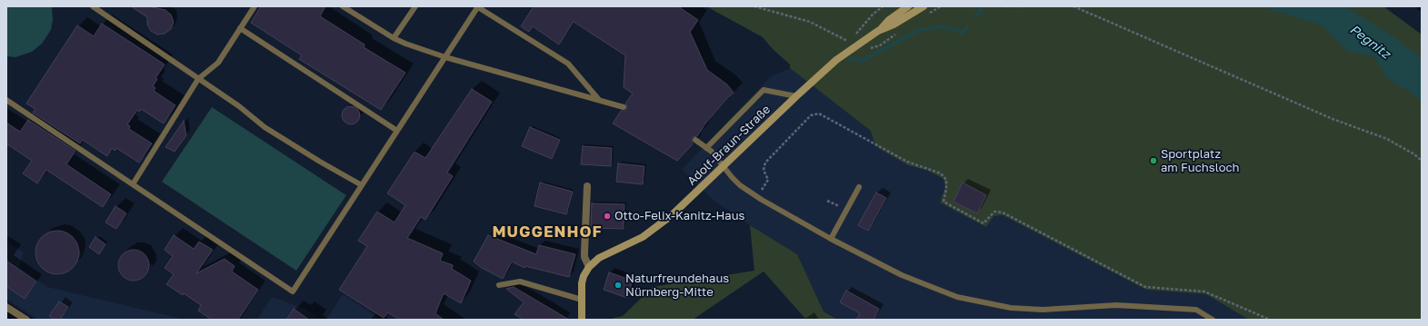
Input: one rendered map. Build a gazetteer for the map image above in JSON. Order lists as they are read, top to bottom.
{
  "streets": {
    "main road": ["Adolf-Braun-Straße"]
  },
  "districts": ["MUGGENHOF"],
  "water": ["Pegnitz"],
  "places": ["Sportplatz am Fuchsloch", "Otto-Felix-Kanitz-Haus", "Naturfreundehaus Nürnberg-Mitte"]
}
